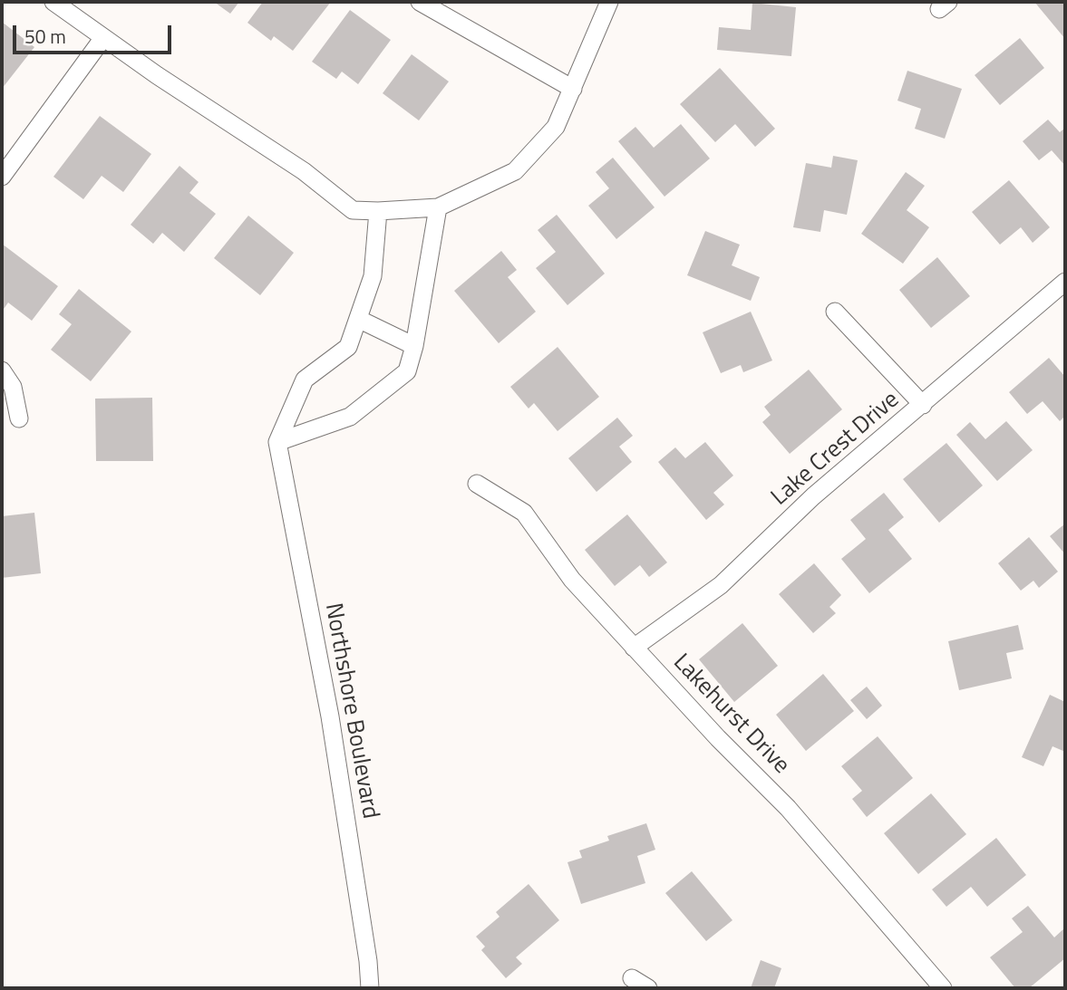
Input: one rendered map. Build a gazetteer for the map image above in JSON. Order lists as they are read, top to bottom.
{
  "streets": {
    "street": ["Lake Crest Drive", "Northshore Boulevard", "Lakehurst Drive"]
  },
  "crossings": [
    ["Lake Crest Drive", "Lakehurst Drive"]
  ],
  "scale_bar": "50 m"
}
